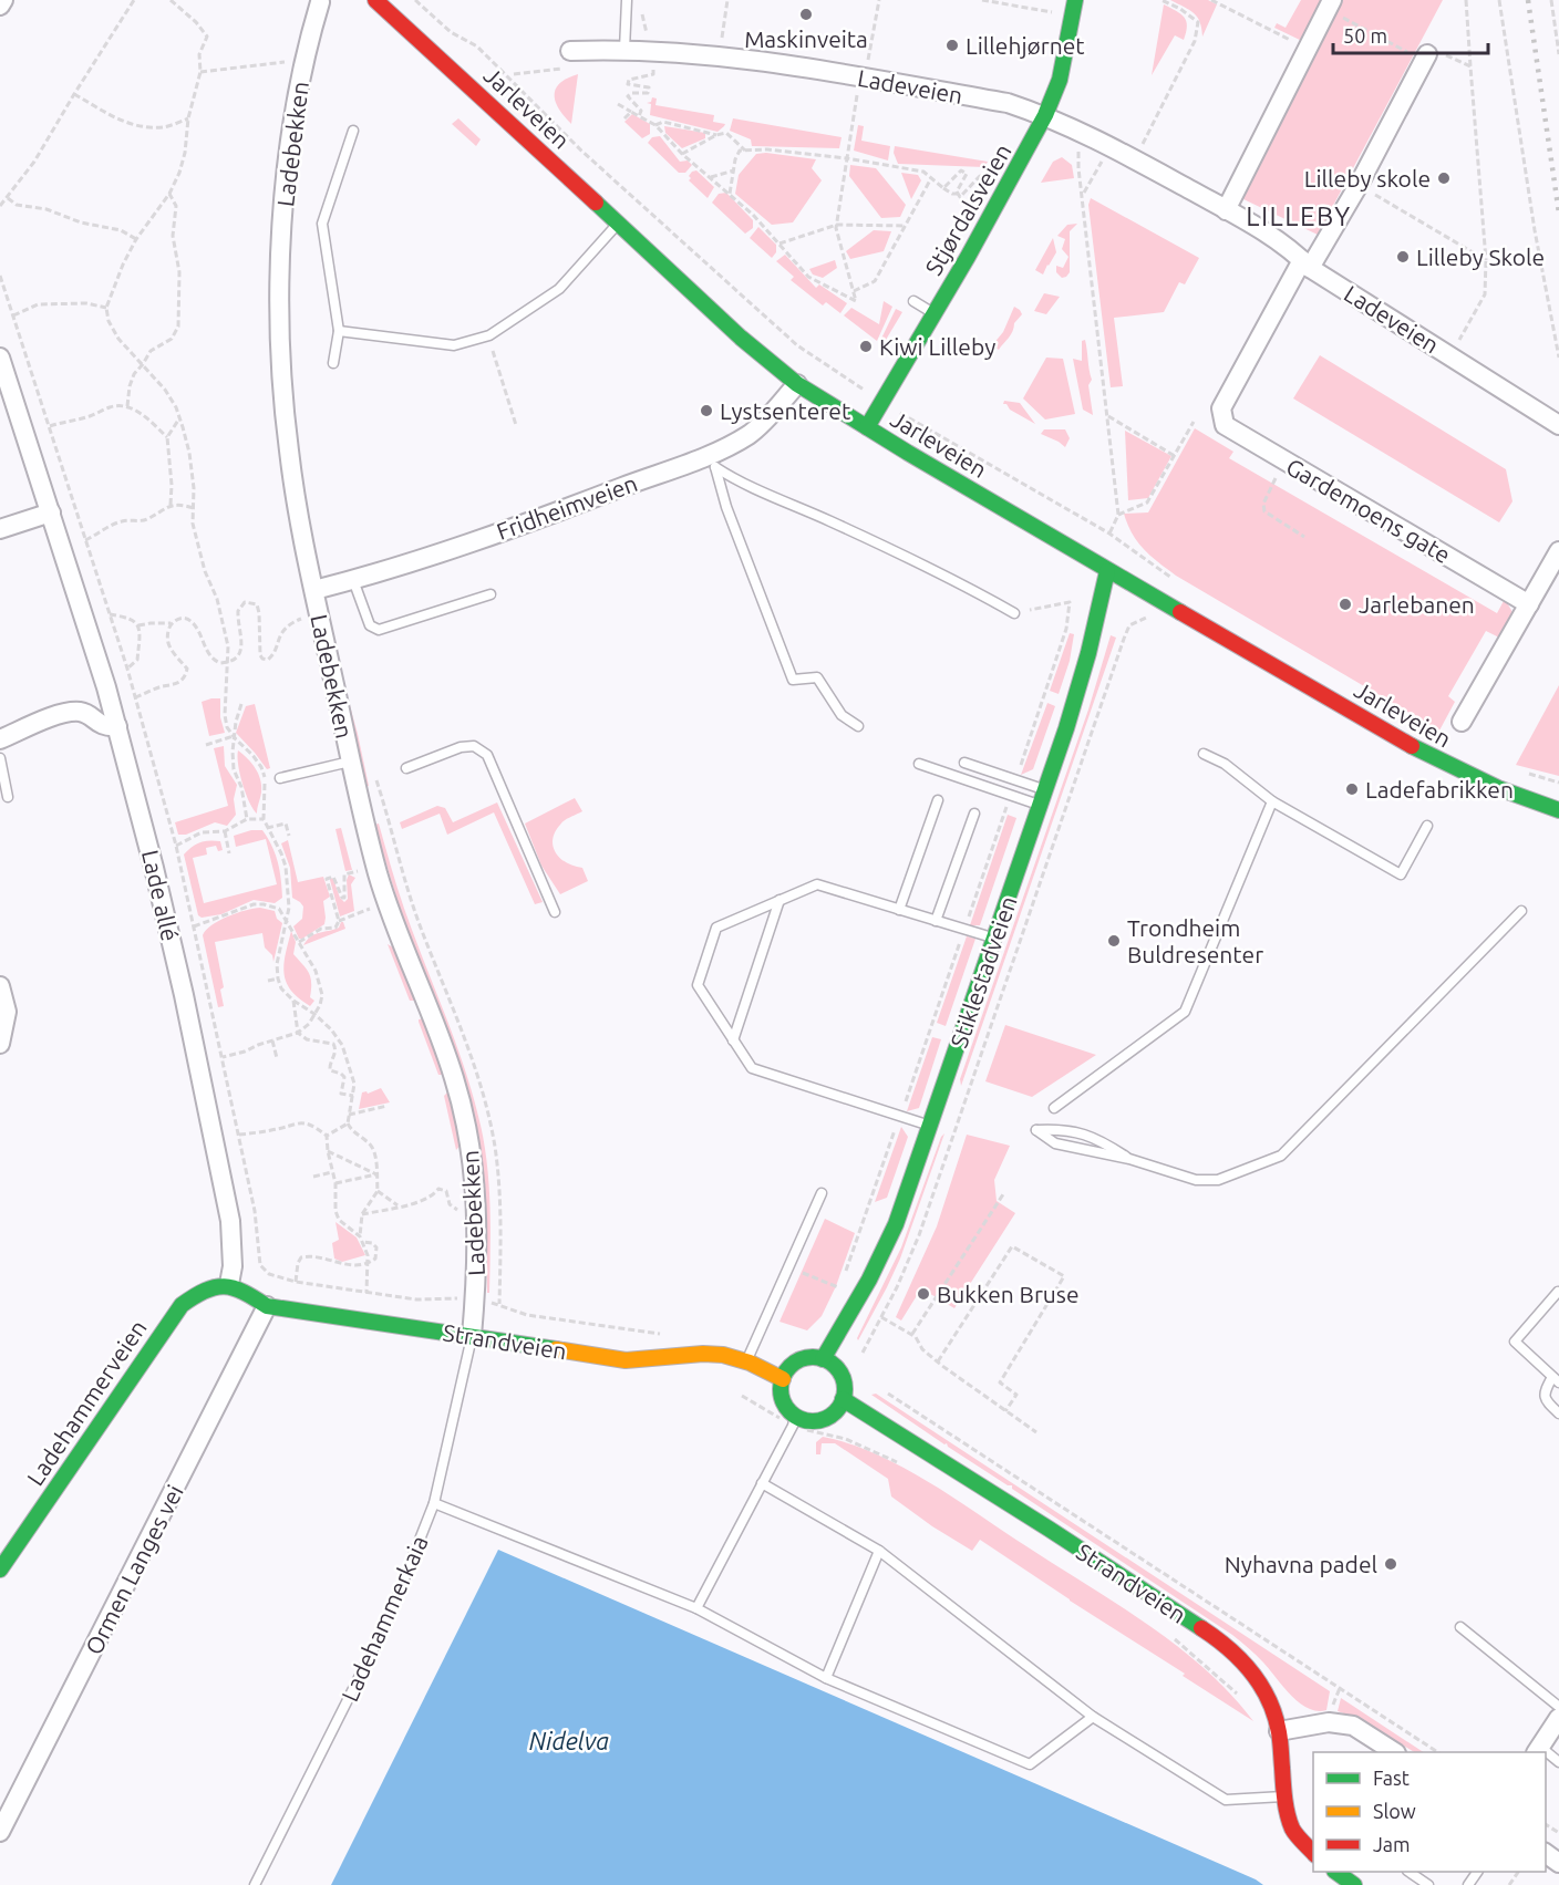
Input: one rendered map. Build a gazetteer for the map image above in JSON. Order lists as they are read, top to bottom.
{
  "streets": {
    "main road": [
      "Jarleveien",
      "Stjørdalsveien",
      "Stiklestadveien",
      "Strandveien",
      "Ladehammerveien"
    ],
    "street": [
      "Ladeveien",
      "Ladebekken",
      "Fridheimveien",
      "Gardemoens gate",
      "Lade allé",
      "Ormen Langes vei"
    ],
    "lane": ["Ladehammerkaia"]
  },
  "crossings": [
    ["Ladeveien", "Stjørdalsveien"],
    ["Ladeveien", "Gardemoens gate"],
    ["Jarleveien", "Stjørdalsveien"],
    ["Jarleveien", "Fridheimveien"],
    ["Jarleveien", "Stiklestadveien"],
    ["Ladebekken", "Fridheimveien"],
    ["Ladebekken", "Strandveien"],
    ["Ladebekken", "Ladehammerkaia"],
    ["Lade allé", "Strandveien"],
    ["Lade allé", "Ladehammerveien"],
    ["Stiklestadveien", "Strandveien"],
    ["Strandveien", "Ladehammerveien"],
    ["Strandveien", "Ormen Langes vei"],
    ["Strandveien", "Ladehammerkaia"]
  ],
  "districts": ["LILLEBY"],
  "water": ["Nidelva"],
  "places": [
    "Maskinveita",
    "Lillehjørnet",
    "Lilleby skole",
    "Lilleby Skole",
    "Kiwi Lilleby",
    "Lystsenteret",
    "Jarlebanen",
    "Ladefabrikken",
    "Trondheim Buldresenter",
    "Bukken Bruse",
    "Nyhavna padel"
  ],
  "legend": ["Fast", "Slow", "Jam"],
  "scale_bar": "50 m"
}
